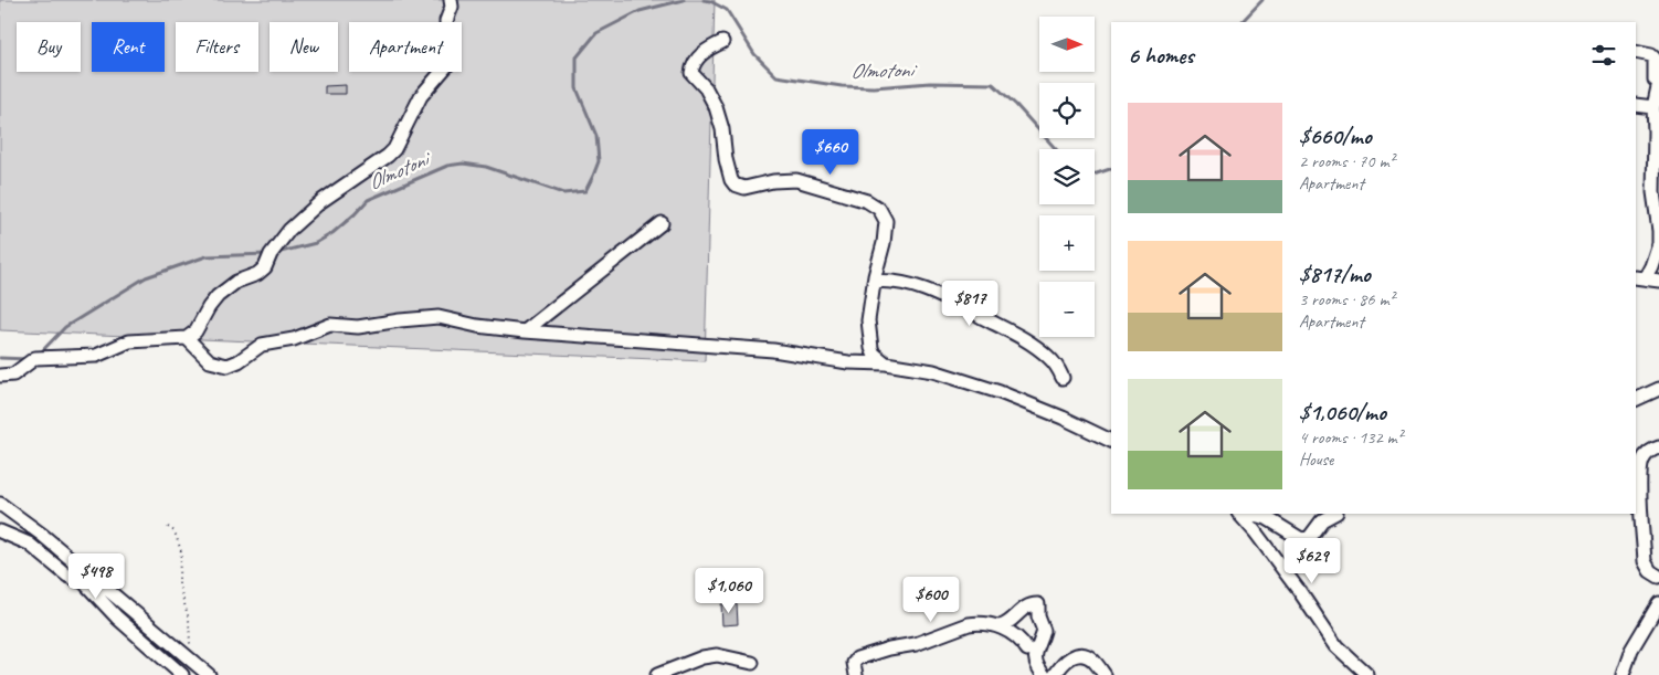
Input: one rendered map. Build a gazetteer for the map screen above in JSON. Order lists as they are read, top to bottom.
{
  "water": ["Olmotoni"],
  "north": "right",
  "page": {
    "map_buttons": ["+", "−"],
    "chip": [
      "Buy",
      "Rent",
      "Filters",
      "New",
      "Apartment"
    ],
    "heading": "6 homes",
    "list": [
      {
        "name": "$660/mo",
        "note": "2 rooms · 70 m² · Apartment"
      },
      {
        "name": "$817/mo",
        "note": "3 rooms · 86 m² · Apartment"
      },
      {
        "name": "$1,060/mo",
        "note": "4 rooms · 132 m² · House"
      }
    ],
    "price": [
      "$660",
      "$817",
      "$629",
      "$498",
      "$1,060",
      "$600"
    ]
  }
}
